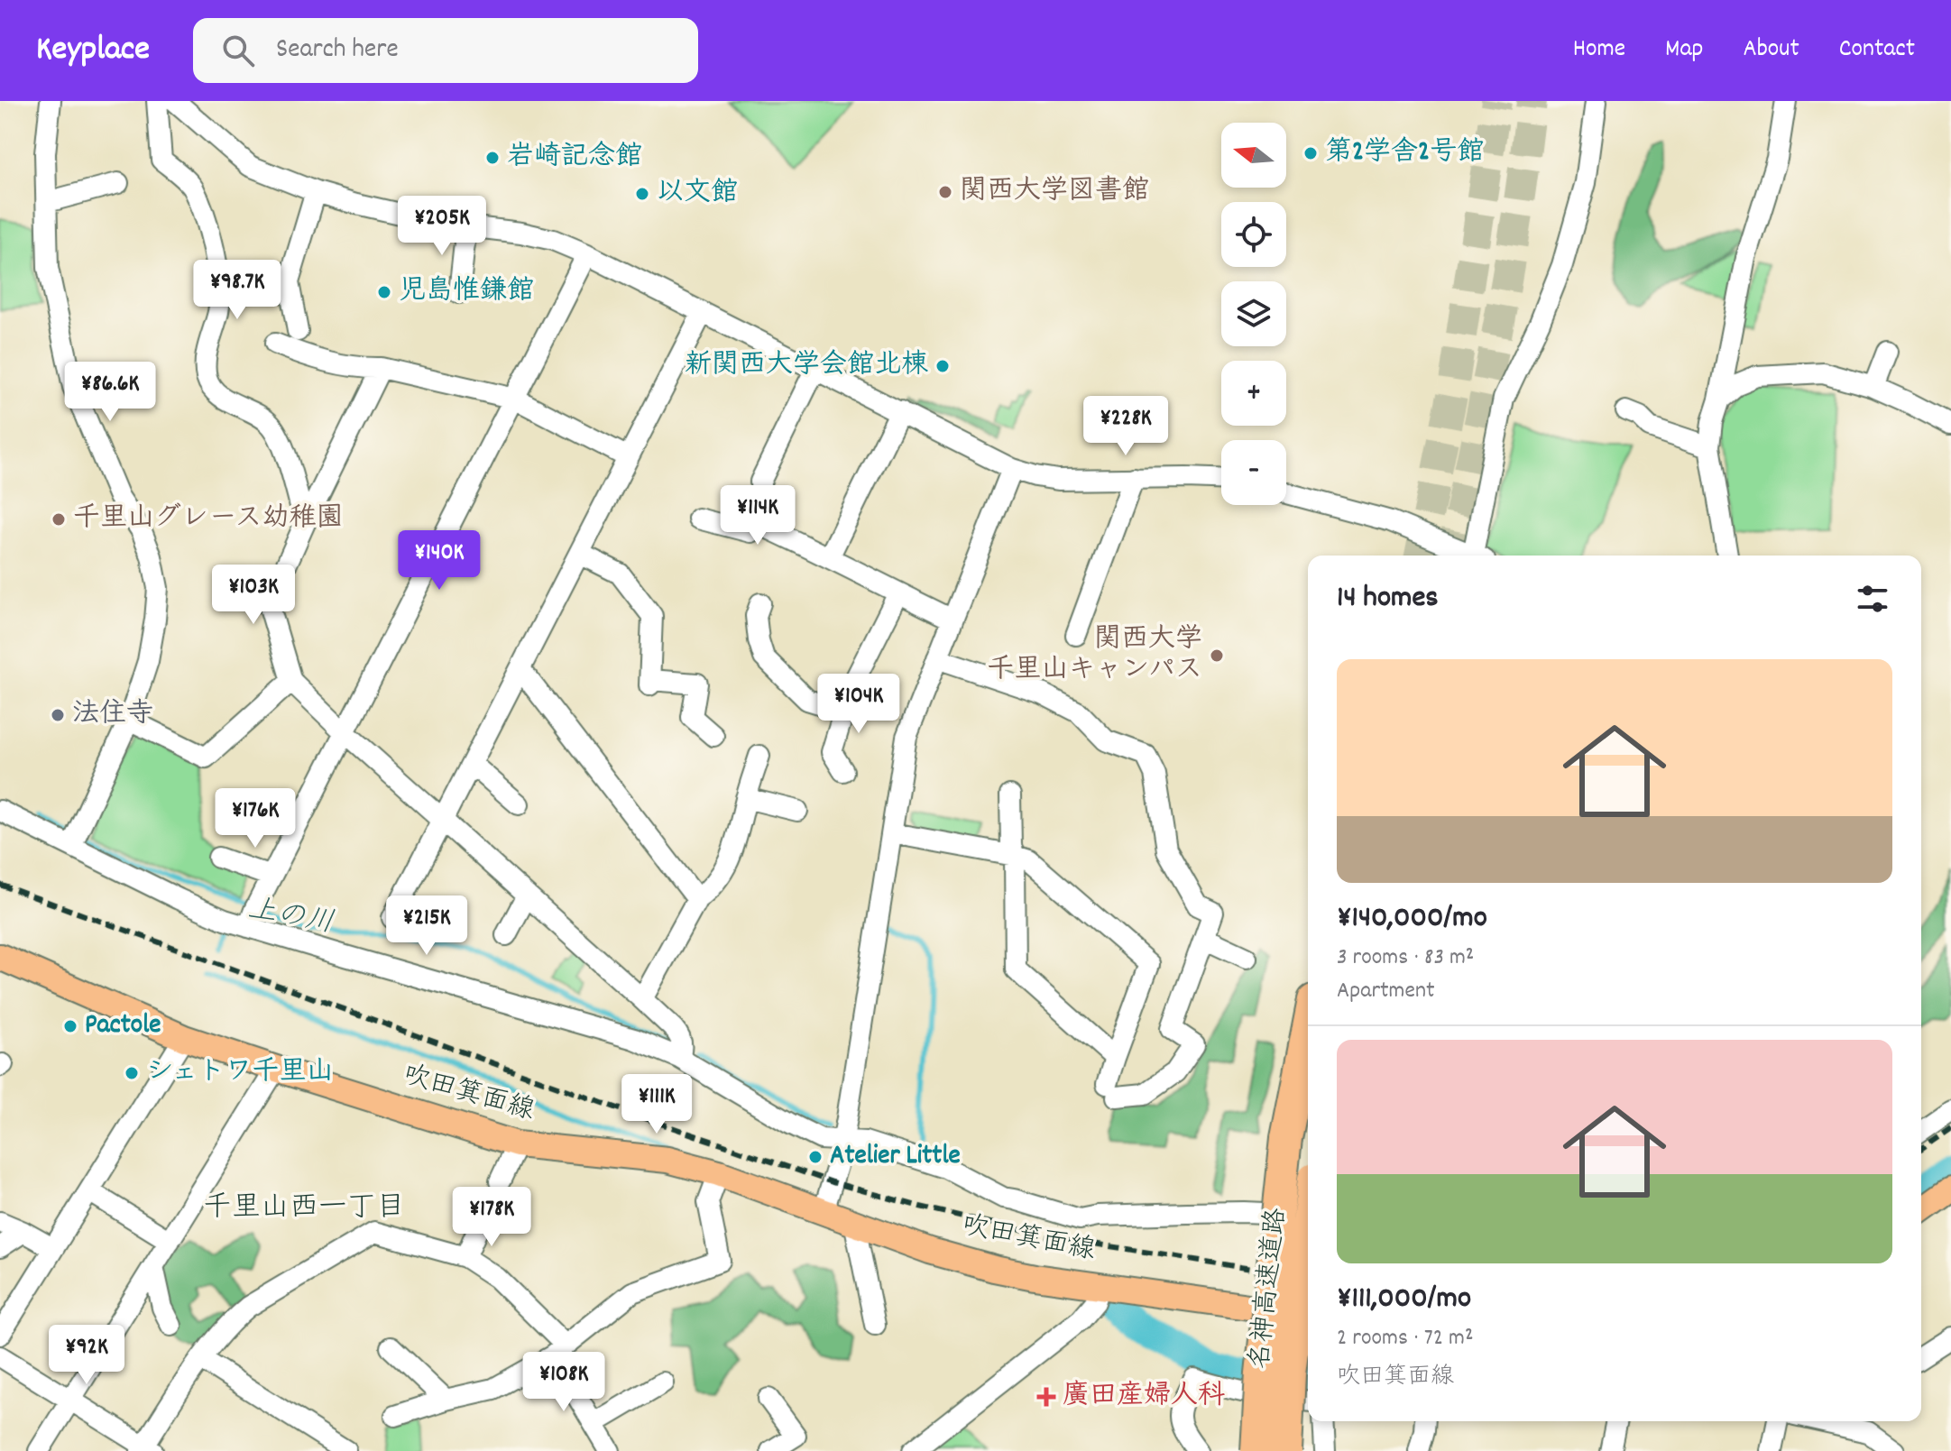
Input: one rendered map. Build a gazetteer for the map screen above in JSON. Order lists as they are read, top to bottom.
{
  "streets": {
    "highway": ["名神高速道路"],
    "main road": ["吹田箕面線"]
  },
  "districts": ["千里山西一丁目"],
  "water": ["上の川"],
  "places": {
    "other": [
      "第2学舎2号館",
      "岩崎記念館",
      "関西大学図書館",
      "以文館",
      "児島惟鎌館",
      "新関西大学会館北棟",
      "千里山グレース幼稚園",
      "関西大学 千里山キャンパス",
      "法住寺",
      "Pactole",
      "シェトワ千里山",
      "Atelier Little"
    ],
    "health": ["廣田産婦人科"]
  },
  "north": "left",
  "page": {
    "header": "Keyplace",
    "search": "Search here",
    "nav": [
      "Home",
      "Map",
      "About",
      "Contact"
    ],
    "map_buttons": ["+", "−"],
    "price": [
      "¥205K",
      "¥98.7K",
      "¥86.6K",
      "¥228K",
      "¥114K",
      "¥140K",
      "¥103K",
      "¥104K",
      "¥176K",
      "¥215K",
      "¥111K",
      "¥178K",
      "¥92K",
      "¥108K"
    ],
    "heading": "14 homes",
    "list": [
      {
        "name": "¥140,000/mo",
        "note": "3 rooms · 83 m² · Apartment"
      },
      {
        "name": "¥111,000/mo",
        "note": "2 rooms · 72 m² · 吹田箕面線"
      }
    ]
  }
}
